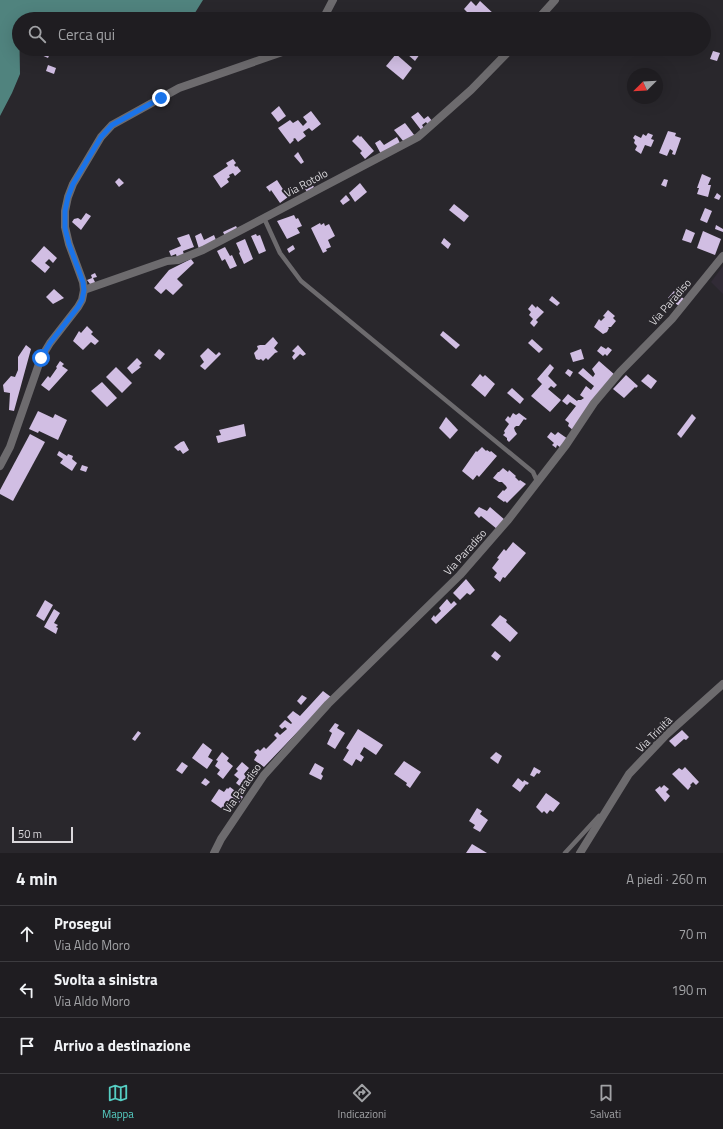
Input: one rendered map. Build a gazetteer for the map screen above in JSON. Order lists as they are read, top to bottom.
{
  "streets": {
    "street": ["Via Rotolo", "Via Paradiso", "Via Trinità"]
  },
  "scale_bar": "50 m",
  "north": "bottom left",
  "page": {
    "search": "Cerca qui",
    "scale": "50 m",
    "heading": ["4 min", "A piedi · 260 m"],
    "list": [
      ["Prosegui", "Via Aldo Moro", "70 m"],
      ["Svolta a sinistra", "Via Aldo Moro", "190 m"],
      "Arrivo a destinazione"
    ],
    "nav": ["Mappa", "Indicazioni", "Salvati"]
  }
}
